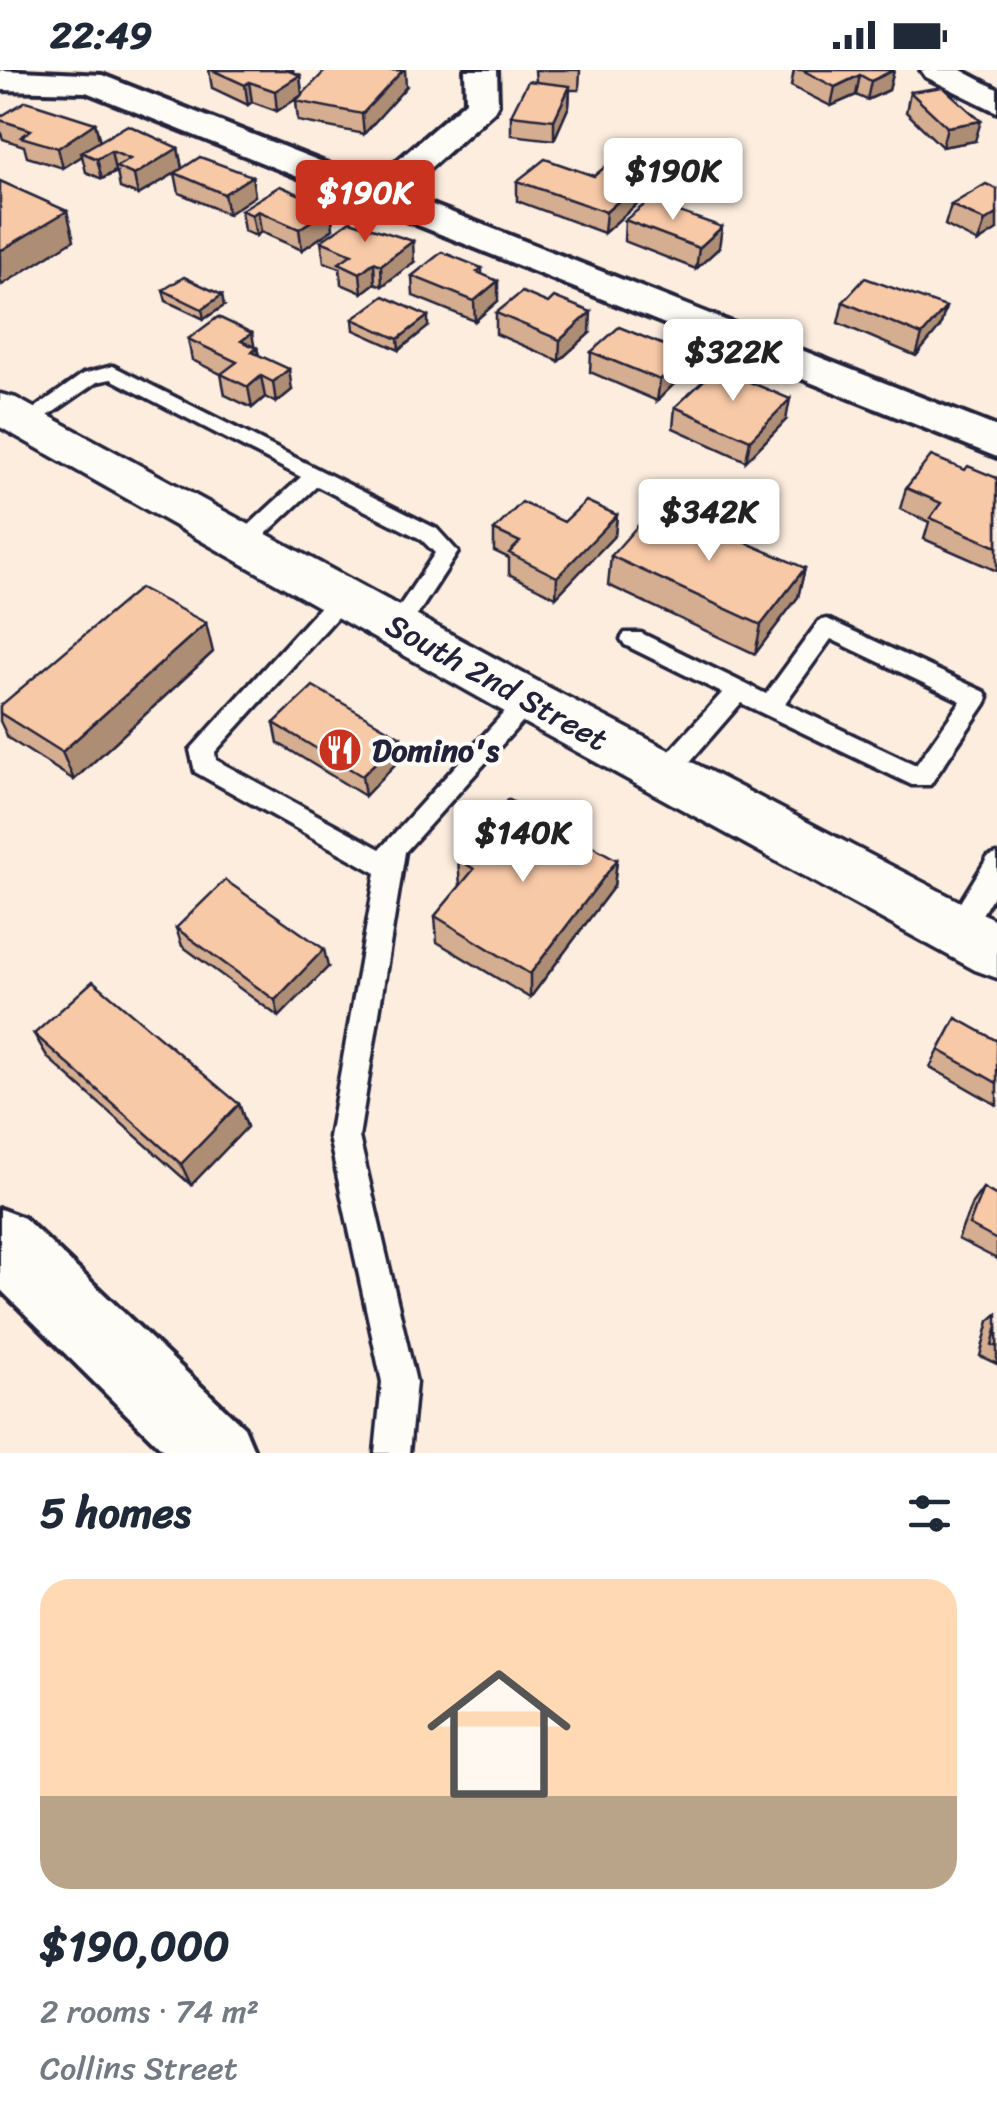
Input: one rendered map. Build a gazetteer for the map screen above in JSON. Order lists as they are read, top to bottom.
{
  "streets": {
    "main road": ["South 2nd Street"]
  },
  "places": {
    "restaurant": ["Domino's"]
  },
  "page": {
    "status": "22:49",
    "price": [
      "$190K",
      "$190K",
      "$322K",
      "$342K",
      "$140K"
    ],
    "heading": "5 homes",
    "list": [
      {
        "name": "$190,000",
        "note": "2 rooms · 74 m² · Collins Street"
      }
    ]
  }
}
